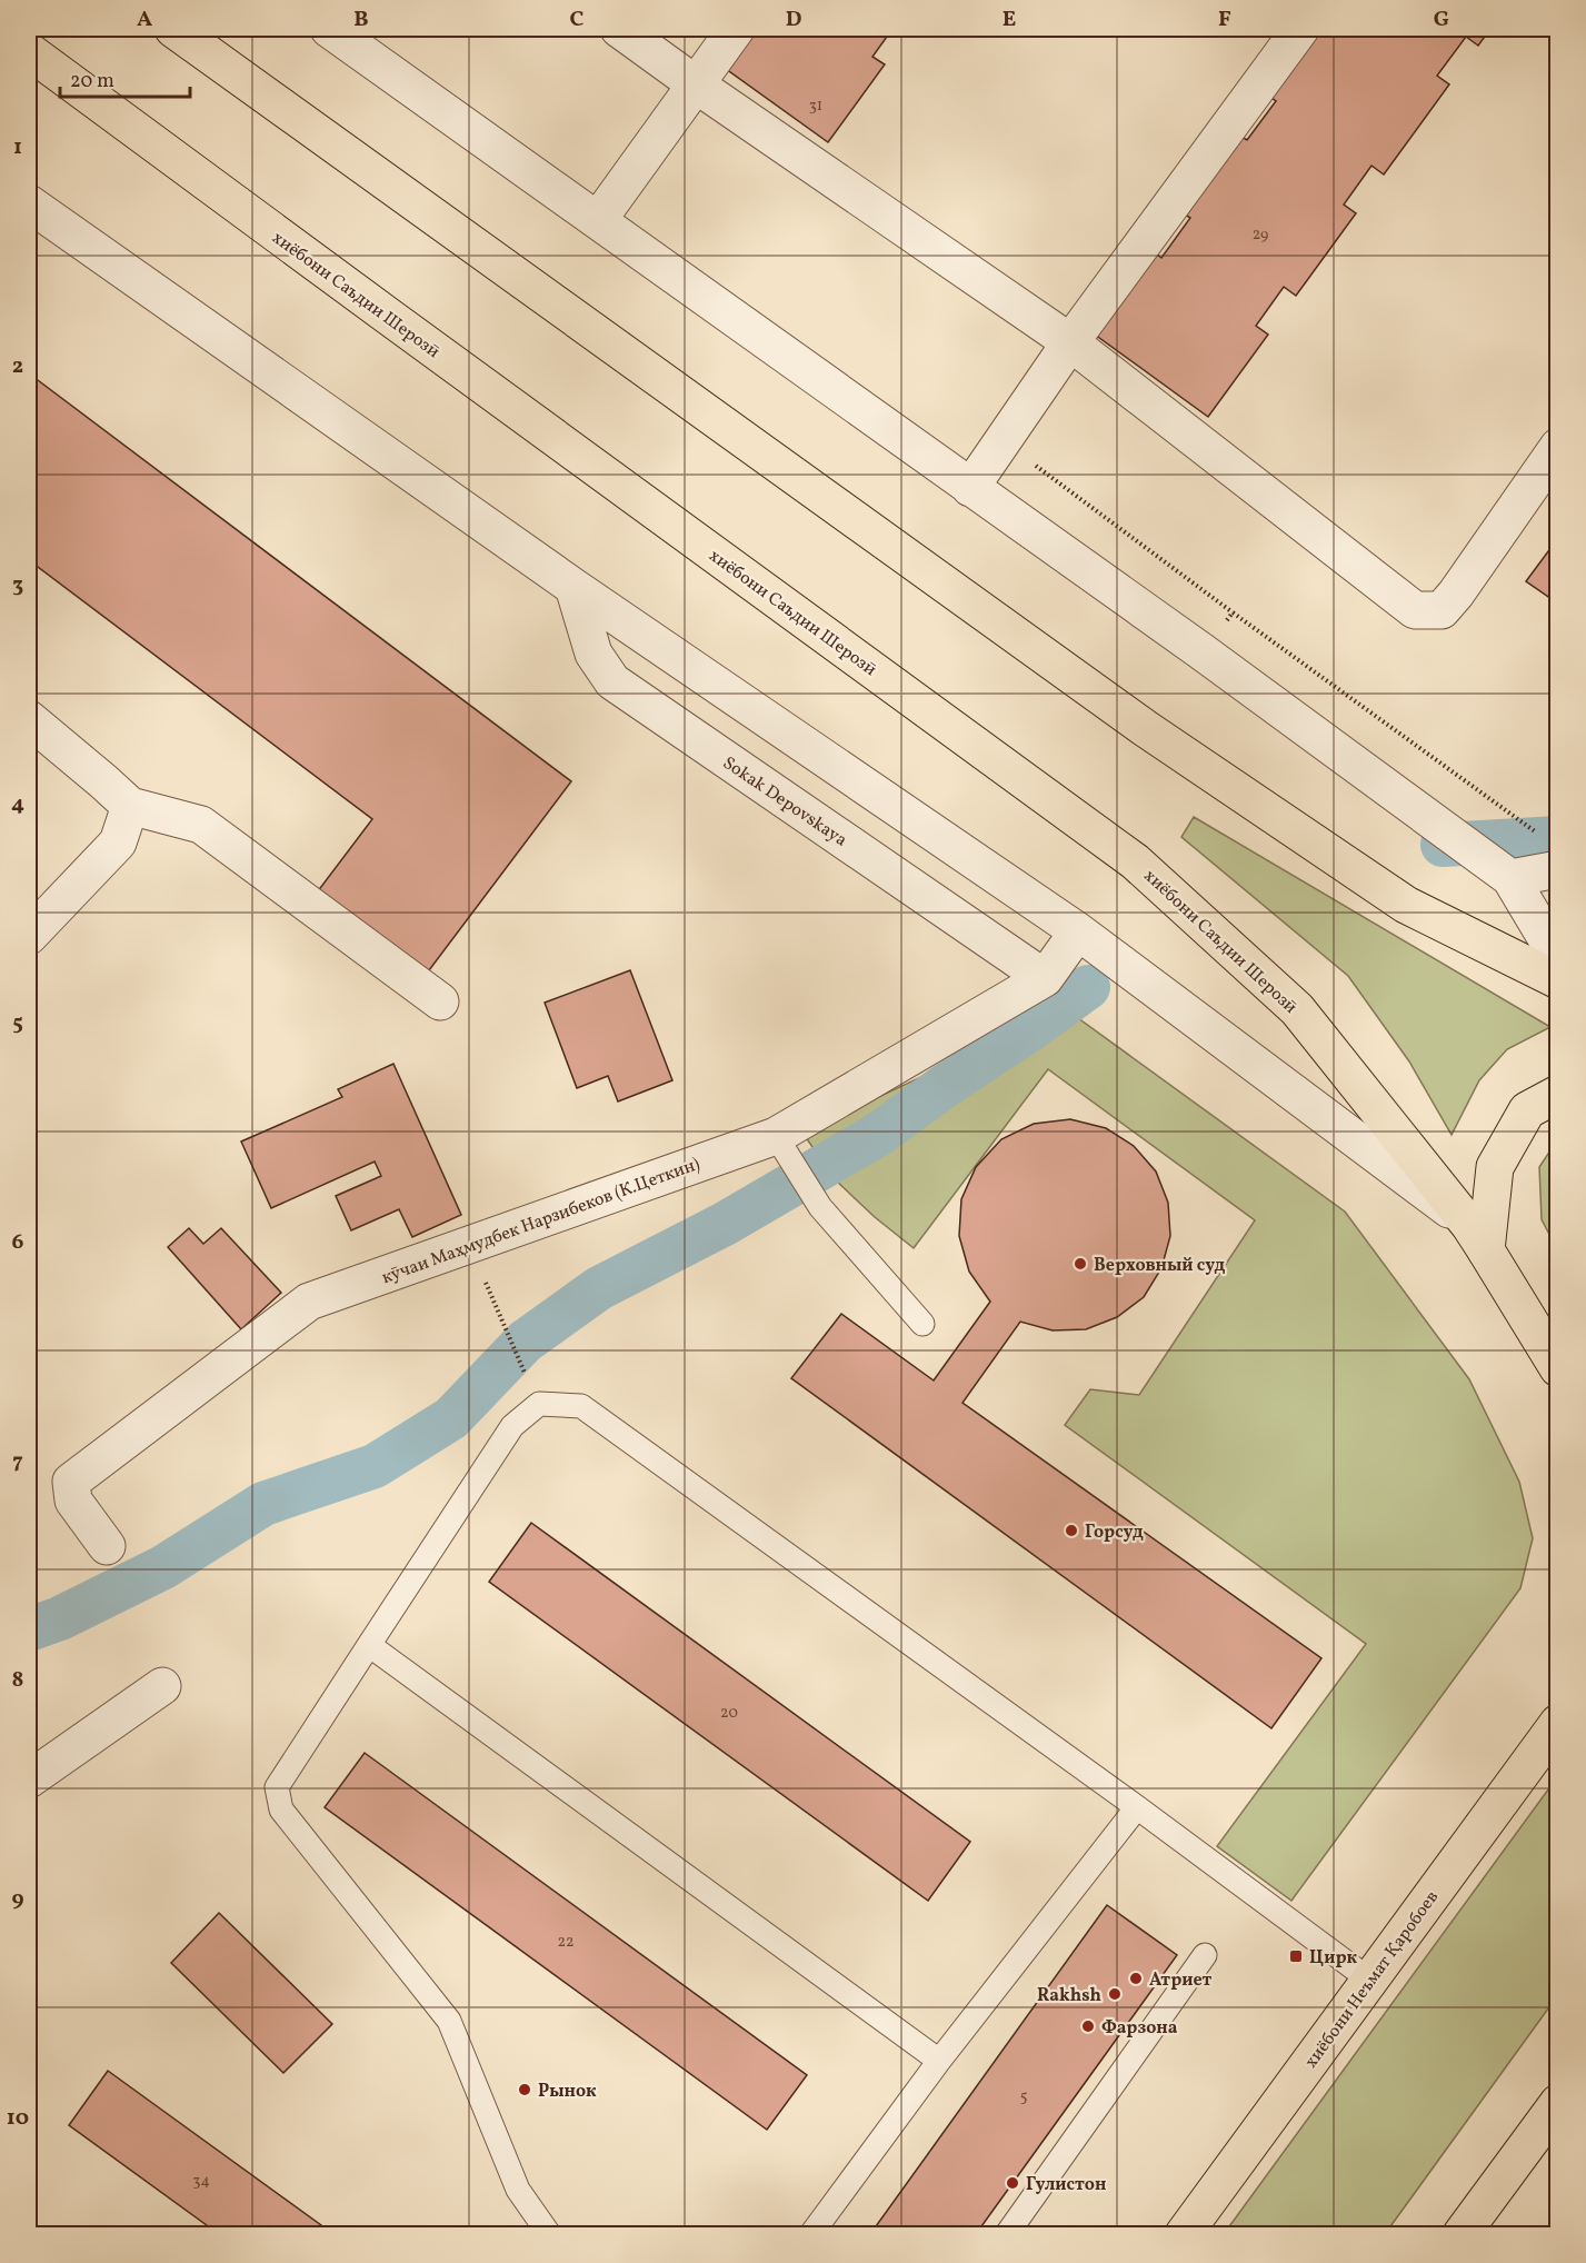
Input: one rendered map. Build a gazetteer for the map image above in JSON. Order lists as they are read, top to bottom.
{
  "streets": {
    "main road": ["хиёбони Саъдии Шерозӣ", "хиёбони Неъмат Қаробоев"],
    "street": ["Sokak Depovskaya", "кӯчаи Маҳмудбек Нарзибеков (К.Цеткин)"]
  },
  "crossings": [
    ["Sokak Depovskaya", "кӯчаи Маҳмудбек Нарзибеков (К.Цеткин)"]
  ],
  "places": {
    "other": [
      "Верховный суд",
      "Горсуд",
      "Атриет",
      "Rakhsh",
      "Фарзона",
      "Рынок",
      "Гулистон"
    ],
    "transit": ["Цирк"]
  },
  "house_numbers": [
    "31",
    "29",
    "20",
    "22",
    "5",
    "34"
  ],
  "scale_bar": "20 m",
  "grid": {
    "columns": [
      "A",
      "B",
      "C",
      "D",
      "E",
      "F",
      "G"
    ],
    "rows": [
      "1",
      "2",
      "3",
      "4",
      "5",
      "6",
      "7",
      "8",
      "9",
      "10"
    ]
  }
}
